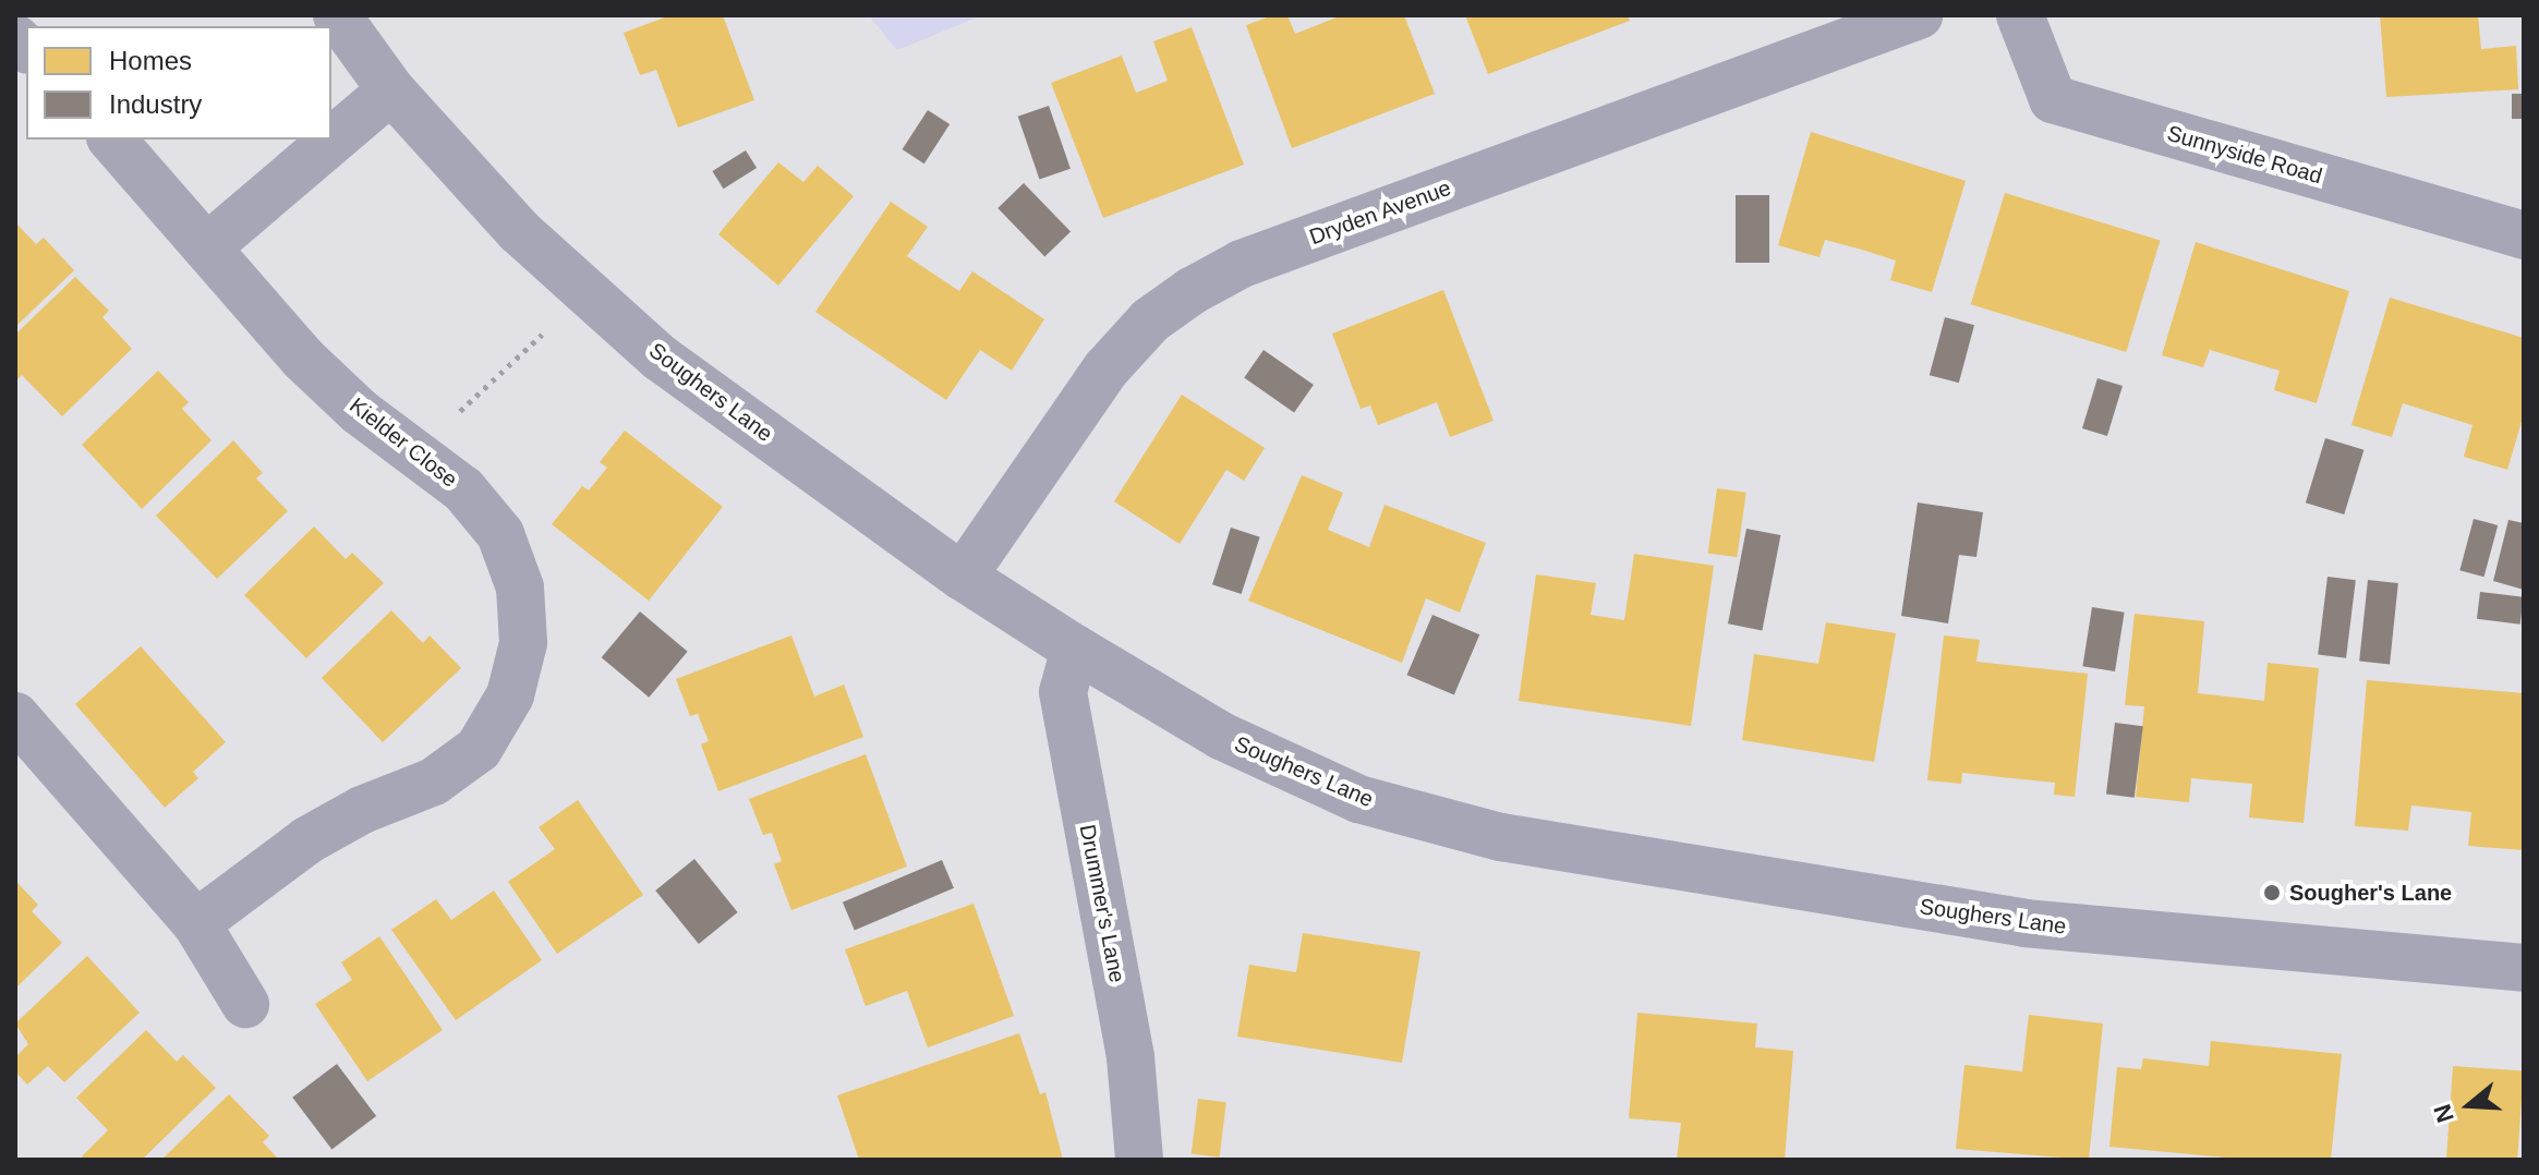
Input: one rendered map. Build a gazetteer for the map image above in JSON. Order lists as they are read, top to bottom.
{
  "streets": {
    "street": [
      "Sunnyside Road",
      "Dryden Avenue",
      "Soughers Lane",
      "Kielder Close",
      "Drummer's Lane"
    ]
  },
  "crossings": [
    ["Dryden Avenue", "Soughers Lane"],
    ["Soughers Lane", "Drummer's Lane"]
  ],
  "places": ["Sougher's Lane"],
  "legend": ["Homes", "Industry"],
  "north": "left"
}
